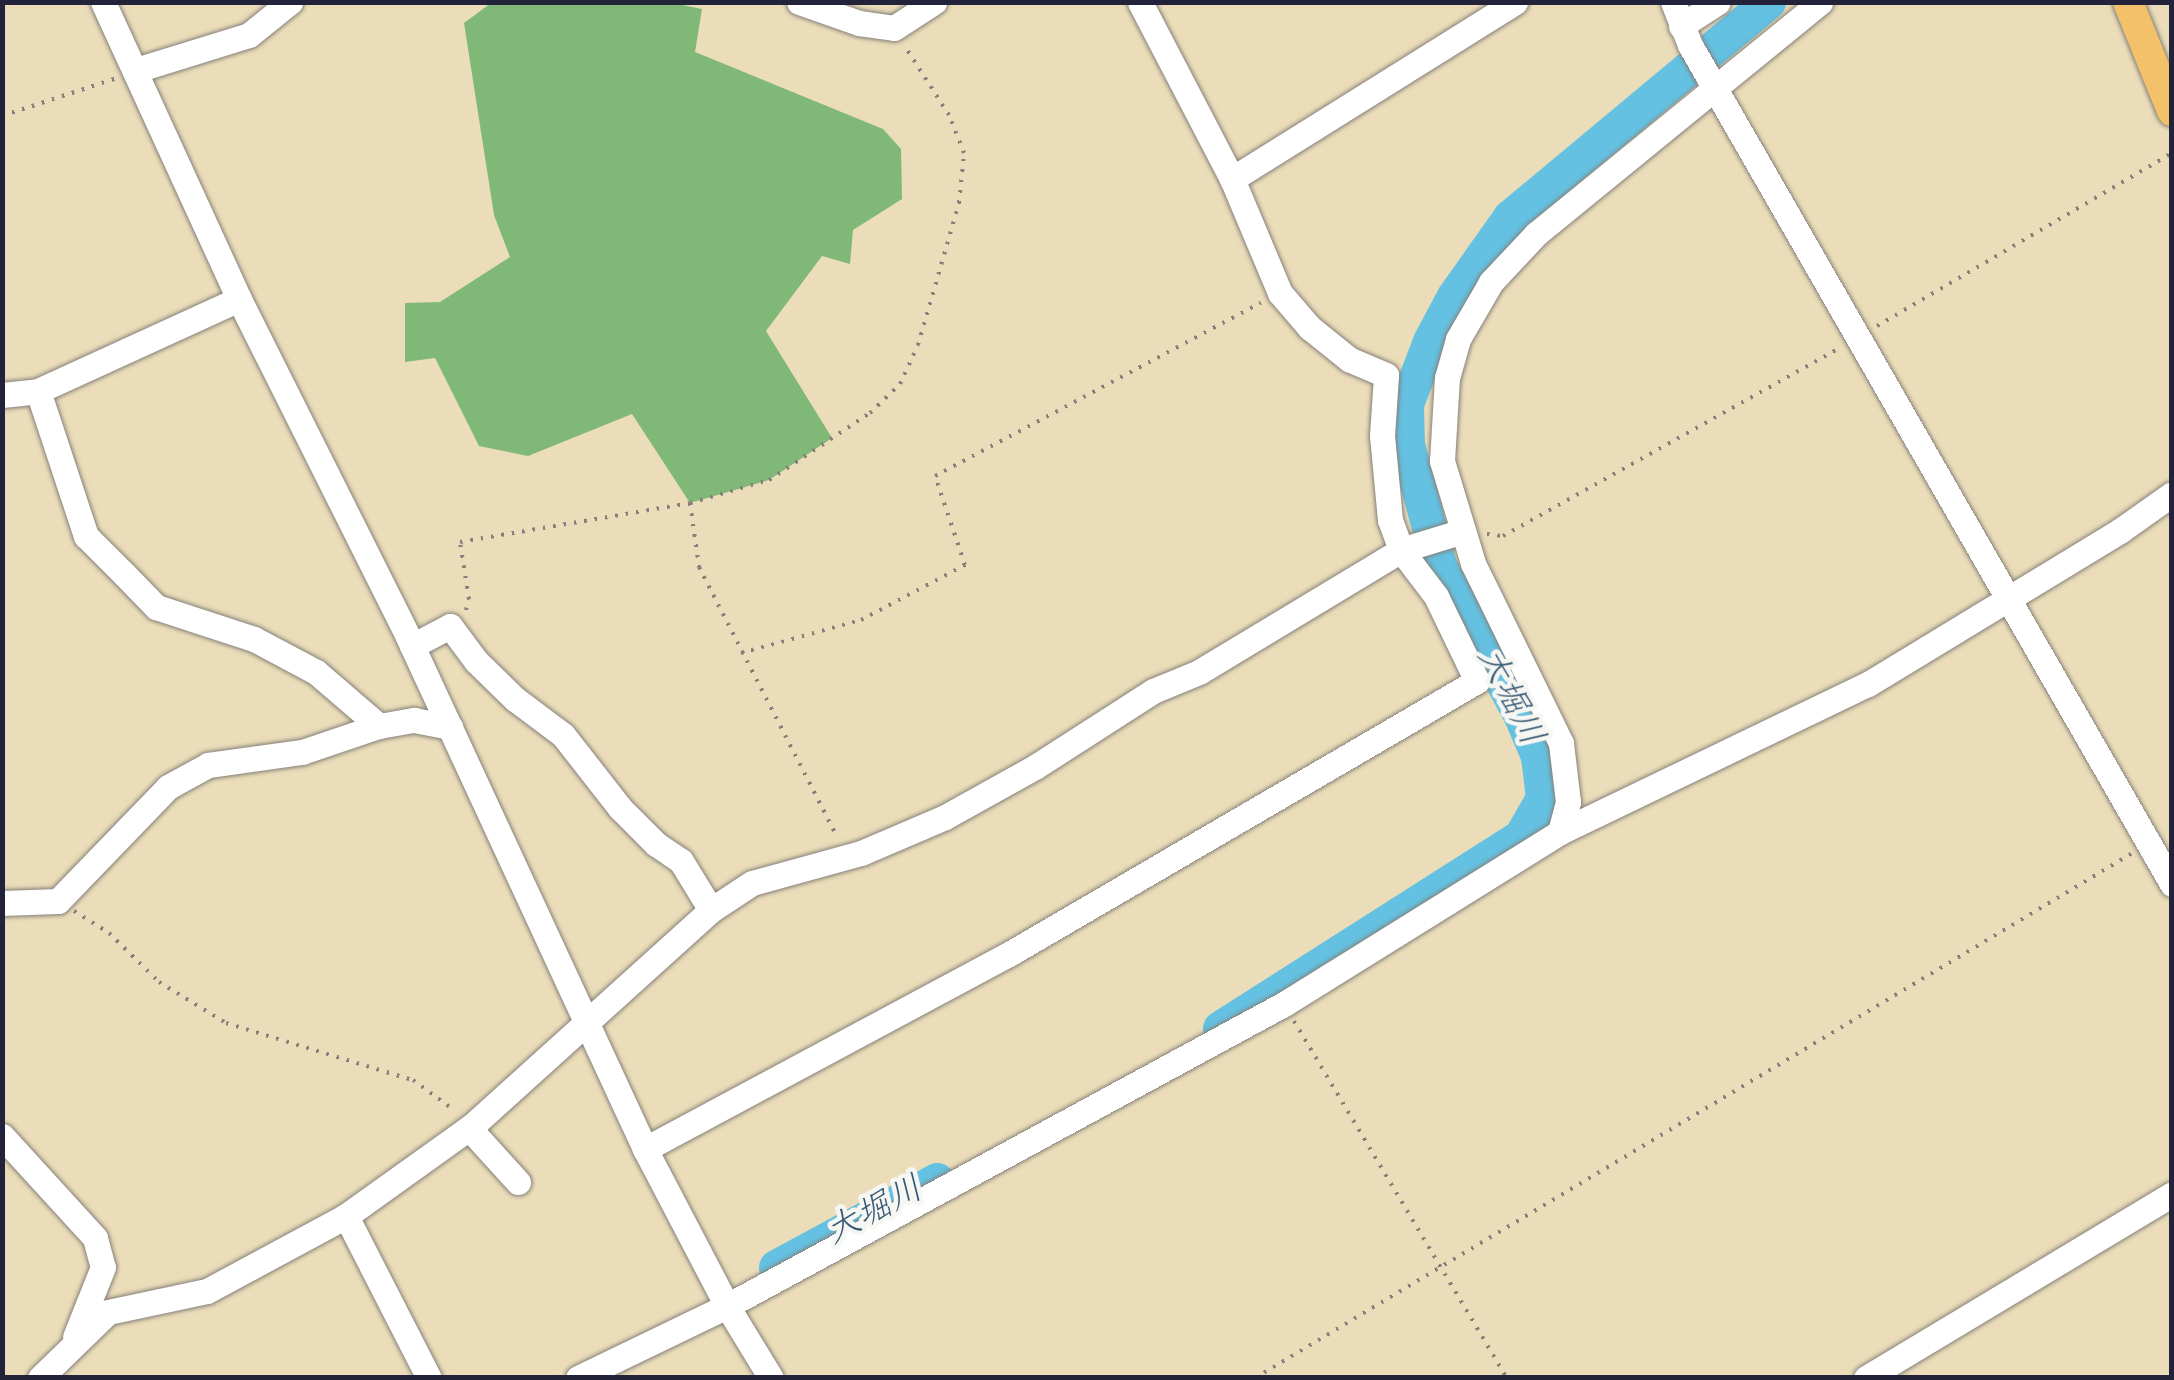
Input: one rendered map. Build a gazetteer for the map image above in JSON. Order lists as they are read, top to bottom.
{
  "water": ["大堀川"]
}
